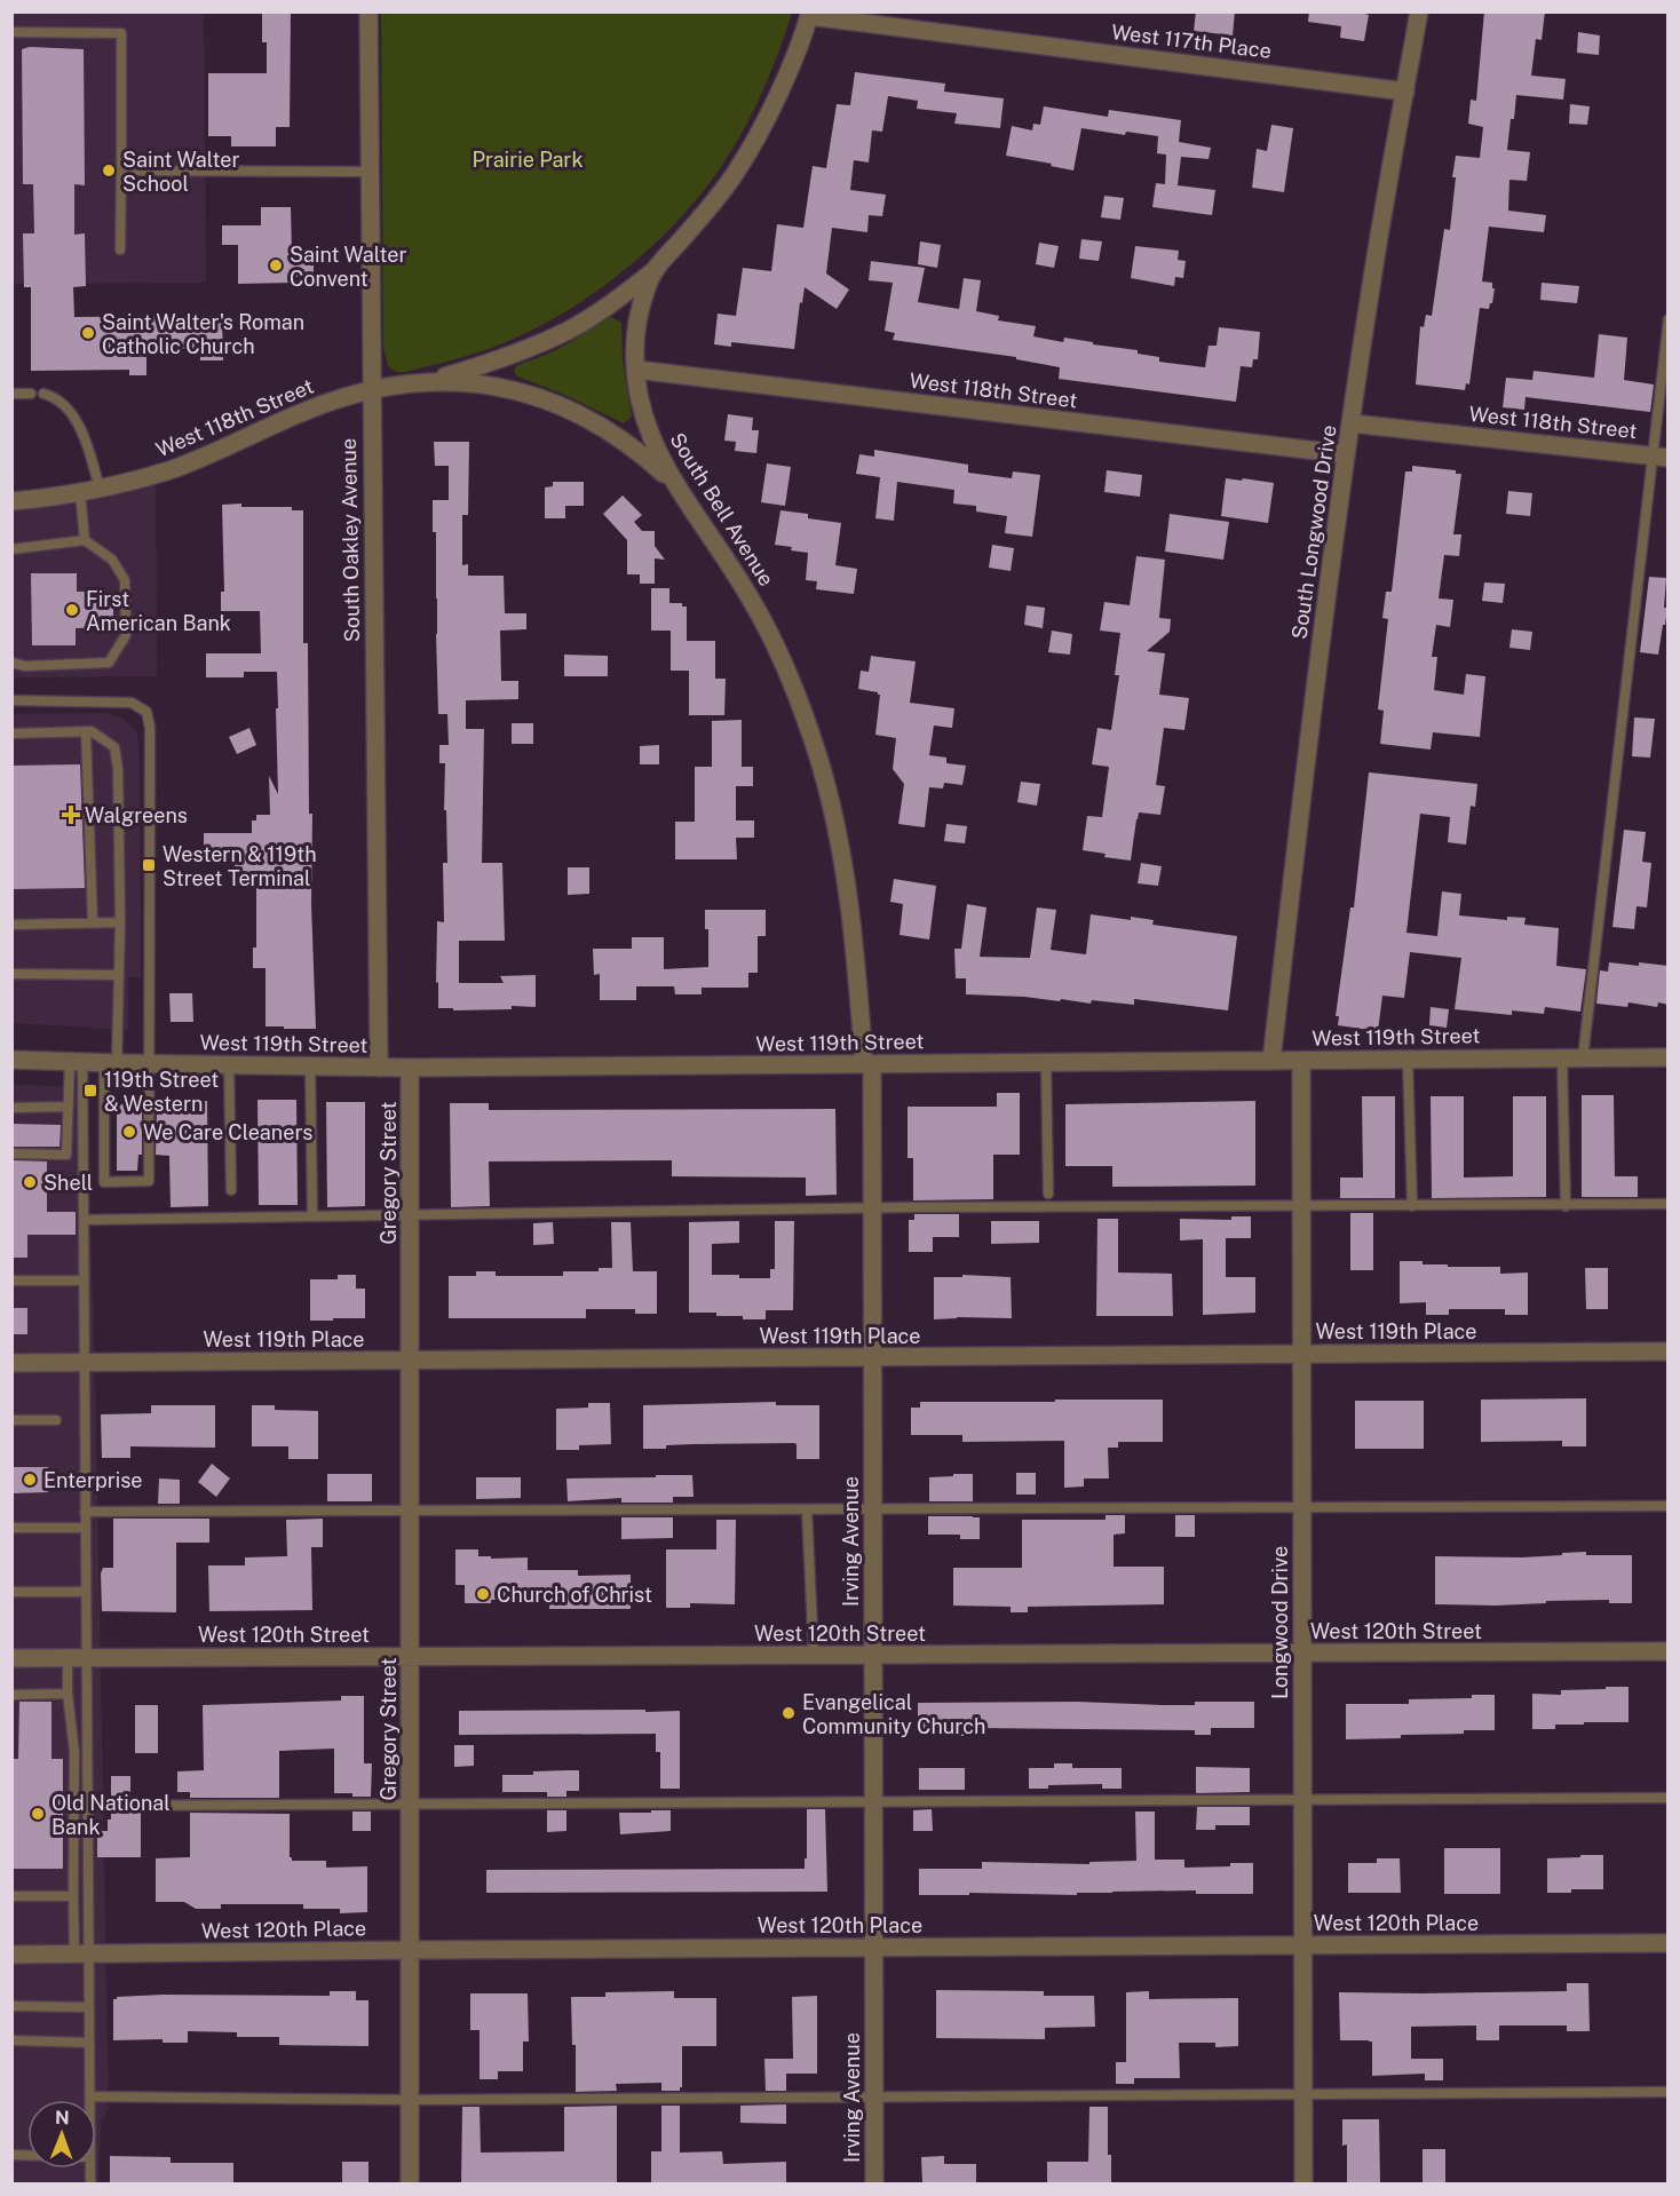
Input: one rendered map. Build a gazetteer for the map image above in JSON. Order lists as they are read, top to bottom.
{
  "streets": {
    "street": [
      "West 117th Place",
      "West 118th Street",
      "South Bell Avenue",
      "South Longwood Drive",
      "South Oakley Avenue",
      "West 119th Street",
      "Gregory Street",
      "West 119th Place",
      "Irving Avenue",
      "Longwood Drive",
      "West 120th Street",
      "West 120th Place"
    ]
  },
  "crossings": [
    ["West 117th Place", "South Bell Avenue"],
    ["West 117th Place", "South Longwood Drive"],
    ["West 118th Street", "South Bell Avenue"],
    ["West 118th Street", "South Longwood Drive"],
    ["West 118th Street", "South Oakley Avenue"],
    ["South Bell Avenue", "West 119th Street"],
    ["South Bell Avenue", "Irving Avenue"],
    ["South Longwood Drive", "West 119th Street"],
    ["South Oakley Avenue", "West 119th Street"],
    ["West 119th Street", "Gregory Street"],
    ["West 119th Street", "Irving Avenue"],
    ["West 119th Street", "Longwood Drive"],
    ["Gregory Street", "West 119th Place"],
    ["Gregory Street", "West 120th Street"],
    ["Gregory Street", "West 120th Place"],
    ["West 119th Place", "Irving Avenue"],
    ["West 119th Place", "Longwood Drive"],
    ["Irving Avenue", "West 120th Street"],
    ["Irving Avenue", "West 120th Place"],
    ["Longwood Drive", "West 120th Street"],
    ["Longwood Drive", "West 120th Place"]
  ],
  "parks": ["Prairie Park"],
  "places": {
    "other": [
      "Saint Walter School",
      "Saint Walter Convent",
      "Saint Walter's Roman Catholic Church",
      "First American Bank",
      "We Care Cleaners",
      "Shell",
      "Enterprise",
      "Church of Christ",
      "Evangelical Community Church",
      "Old National Bank"
    ],
    "health": ["Walgreens"],
    "transit": ["Western & 119th Street Terminal", "119th Street & Western"]
  },
  "north": "top"
}
